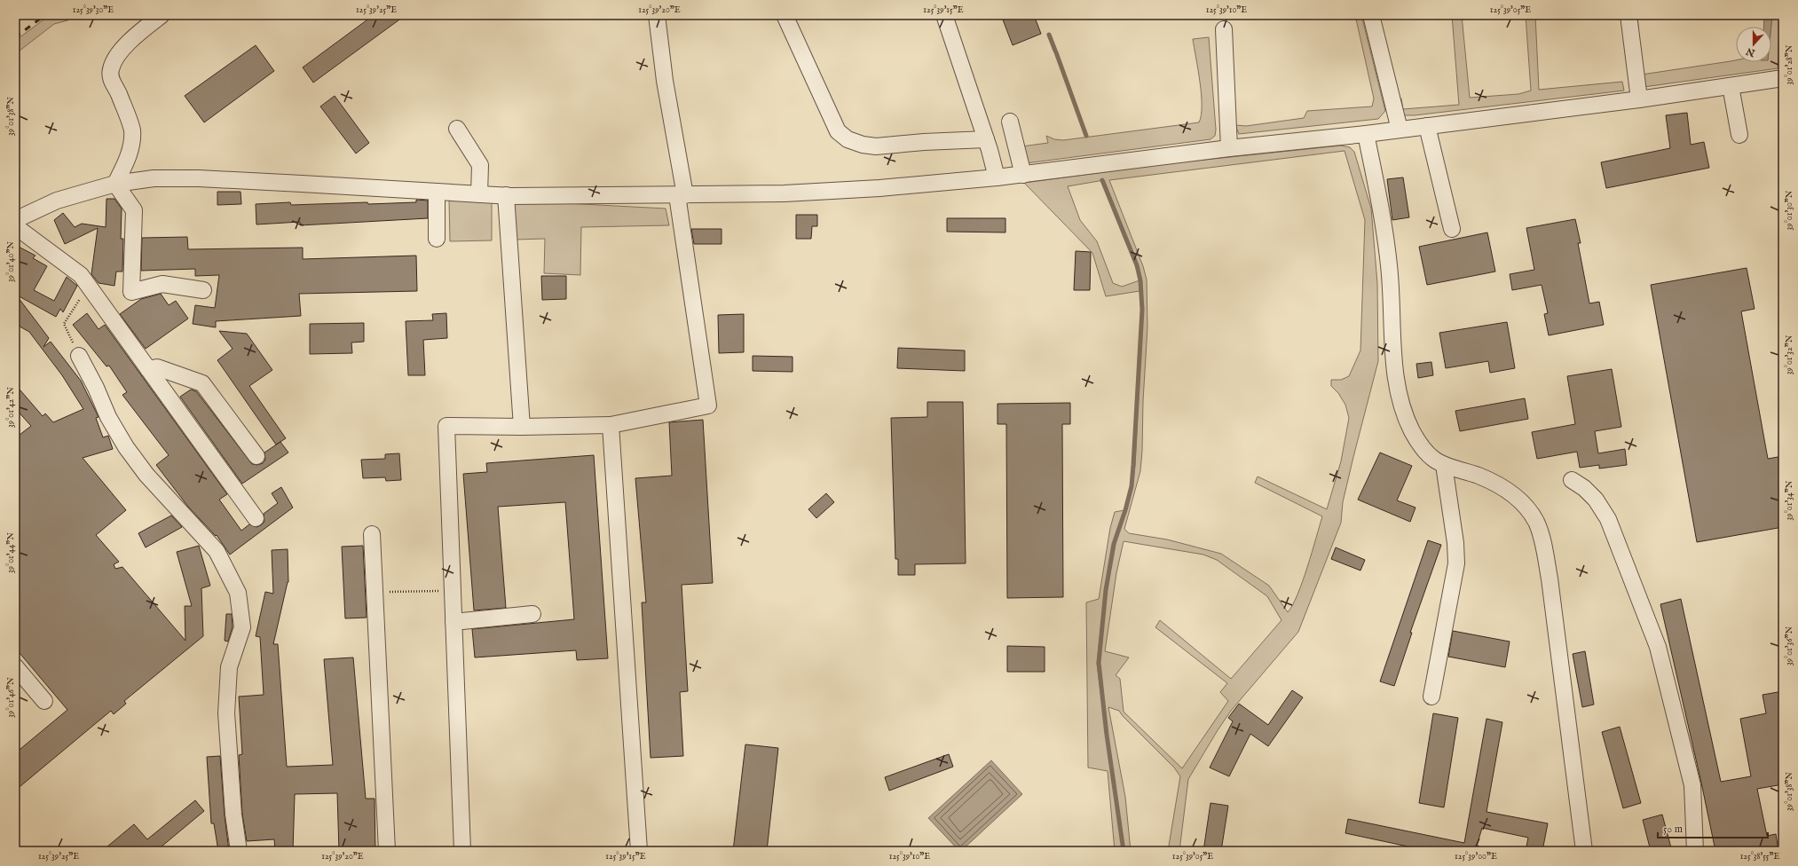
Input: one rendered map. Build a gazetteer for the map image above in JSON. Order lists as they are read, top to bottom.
{
  "scale_bar": "50 m",
  "north": "bottom",
  "coordinates": [
    "125°39'30\"E",
    "125°39'25\"E",
    "125°39'20\"E",
    "125°39'15\"E",
    "125°39'10\"E",
    "125°39'05\"E",
    "39°01'28\"N",
    "39°01'38\"N",
    "39°01'30\"N",
    "39°01'40\"N",
    "39°01'32\"N",
    "39°01'42\"N",
    "39°01'34\"N",
    "39°01'44\"N",
    "39°01'36\"N",
    "39°01'46\"N",
    "125°39'00\"E",
    "125°38'55\"E"
  ]
}
